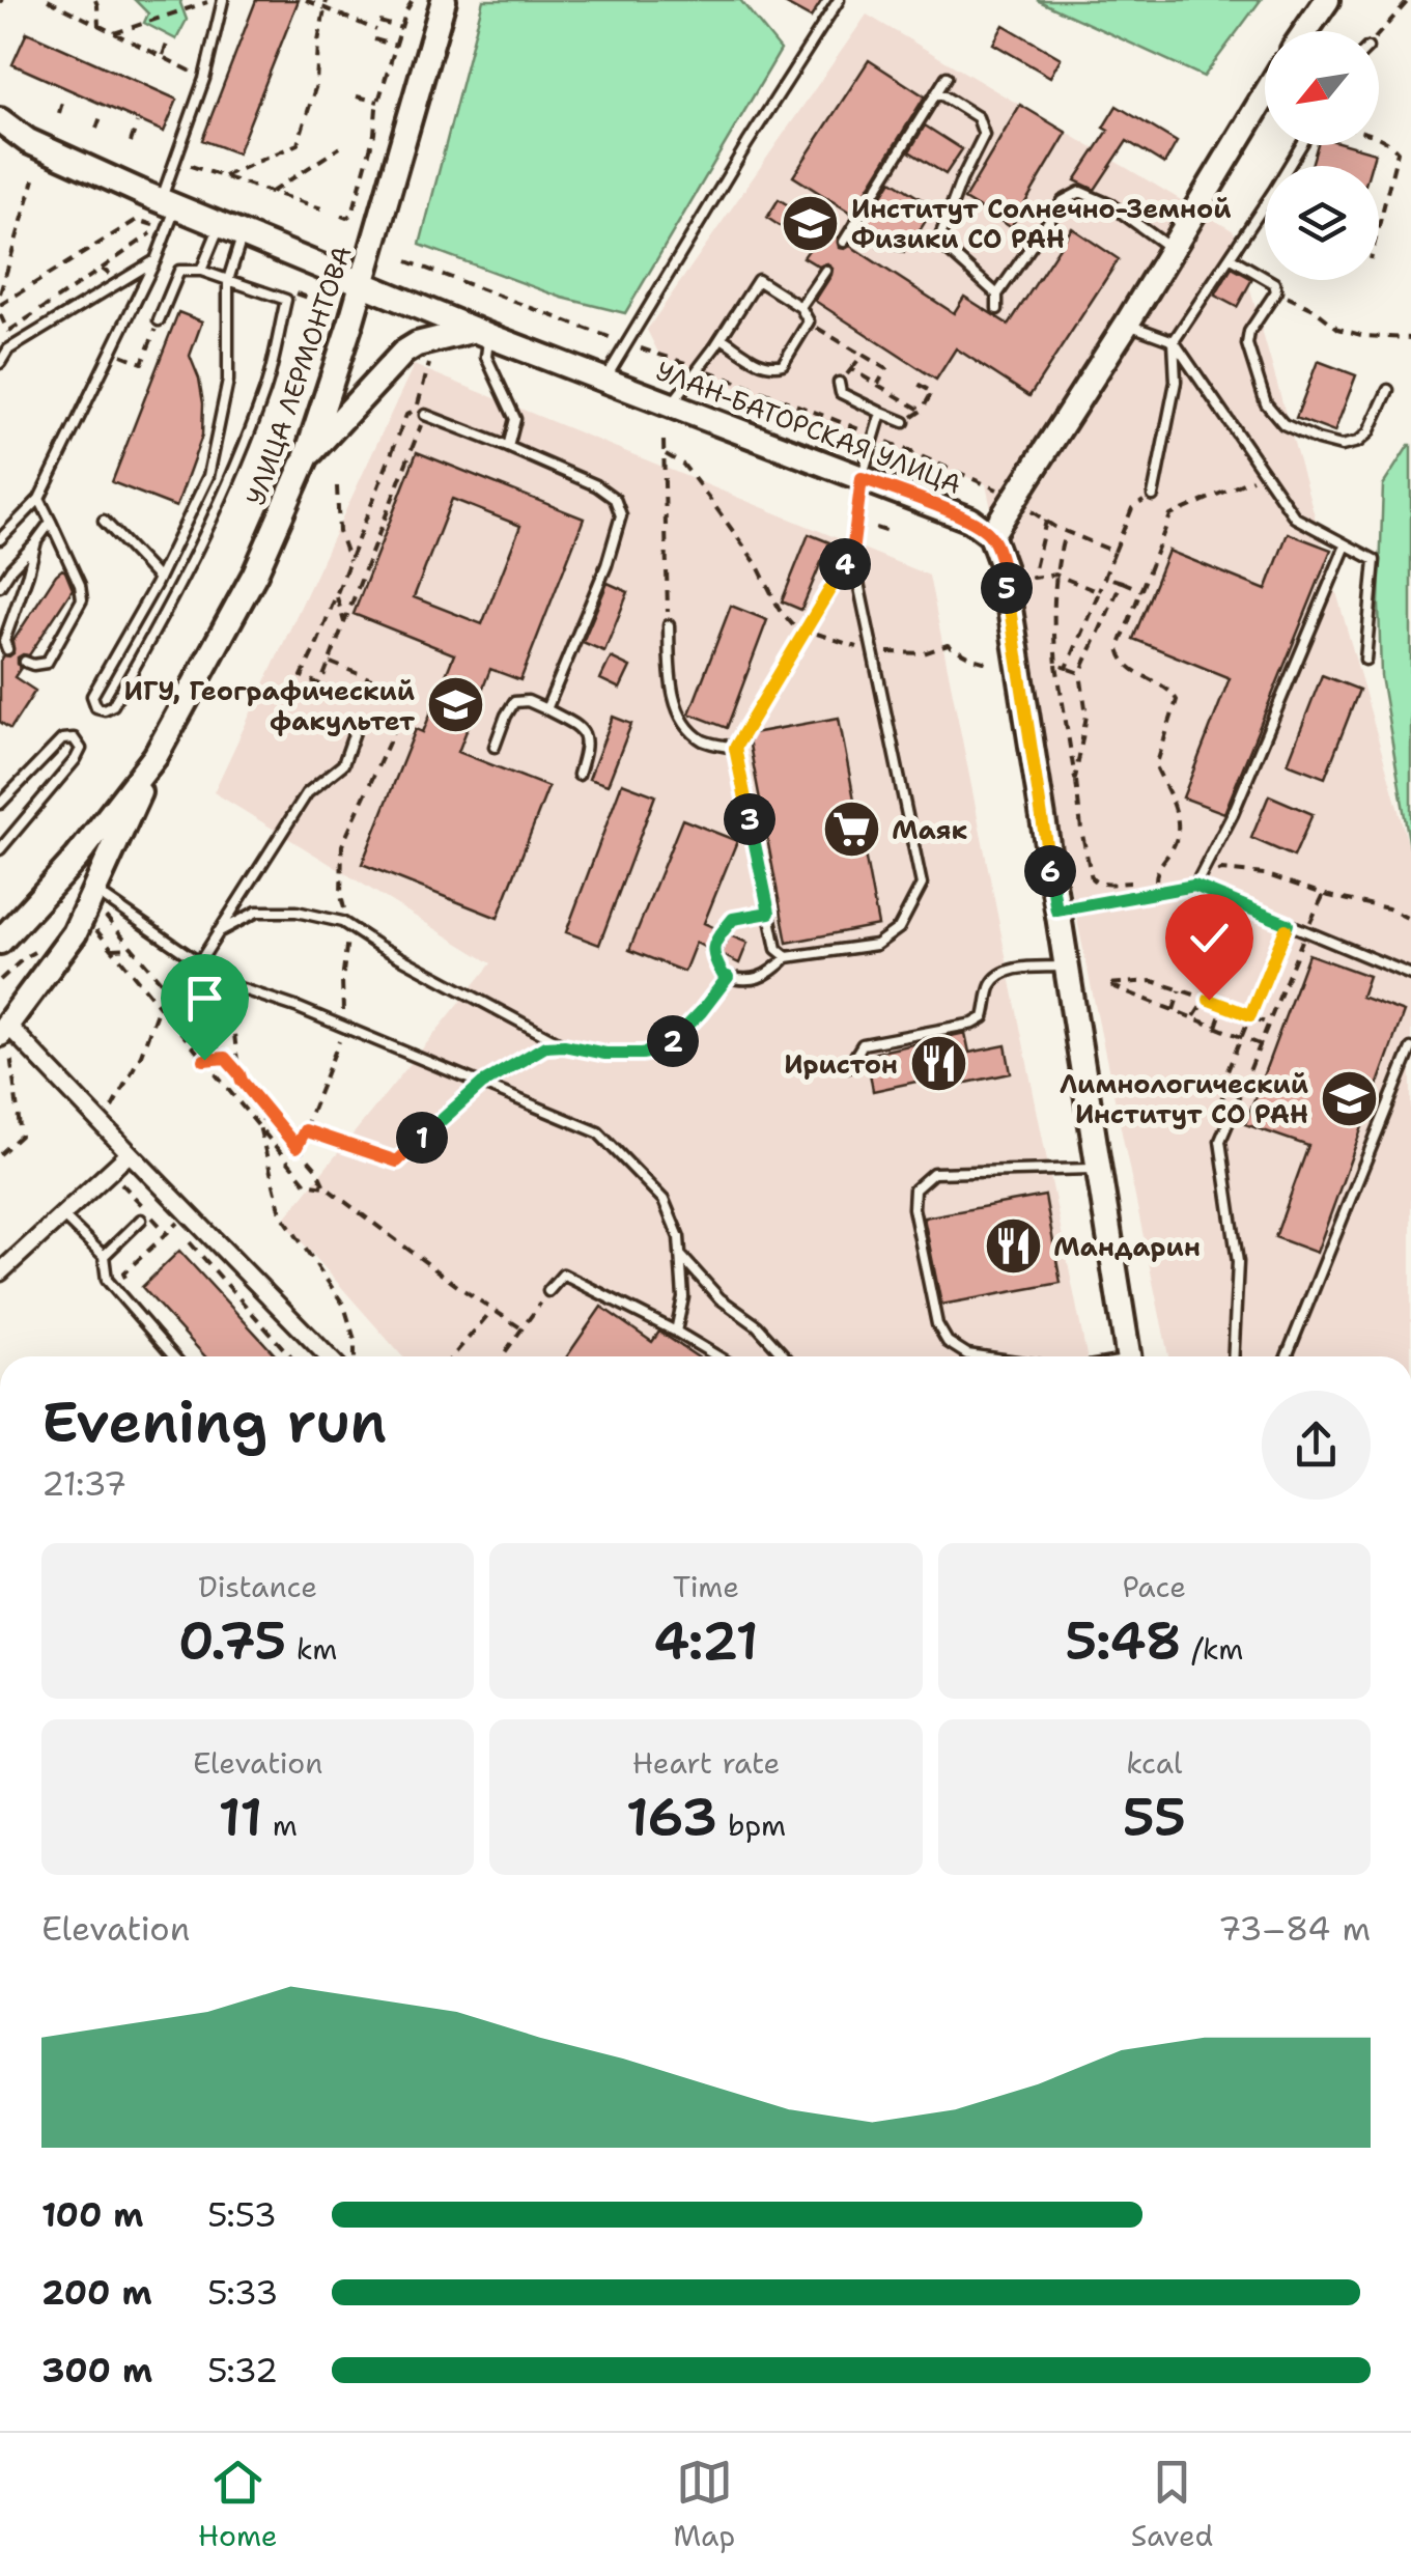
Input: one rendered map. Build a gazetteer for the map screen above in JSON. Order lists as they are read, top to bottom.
{
  "streets": {
    "street": ["УЛИЦА ЛЕРМОНТОВА", "УЛАН-БАТОРСКАЯ УЛИЦА"]
  },
  "crossings": [
    ["УЛИЦА ЛЕРМОНТОВА", "УЛАН-БАТОРСКАЯ УЛИЦА"]
  ],
  "places": {
    "school or university": ["Институт Солнечно-Земной Физики СО РАН", "ИГУ, Географический факультет", "Лимнологический Институт СО РАН"],
    "supermarket": ["Маяк"],
    "restaurant": ["Иристон", "Мандарин"]
  },
  "north": "bottom left",
  "page": {
    "pins": [
      "4",
      "5",
      "3",
      "6",
      "2",
      "1"
    ],
    "heading": ["Evening run", "21:37"],
    "stats": [
      ["Distance", "0.75 km"],
      ["Time", "4:21"],
      ["Pace", "5:48 /km"],
      ["Elevation", "11 m"],
      ["Heart rate", "163 bpm"],
      ["kcal", "55"]
    ],
    "chart": ["Elevation", "73–84 m"],
    "list": [
      {
        "name": "100 m",
        "note": "5:53"
      },
      {
        "name": "200 m",
        "note": "5:33"
      },
      {
        "name": "300 m",
        "note": "5:32"
      }
    ],
    "tabs": ["Home", "Map", "Saved"]
  }
}
